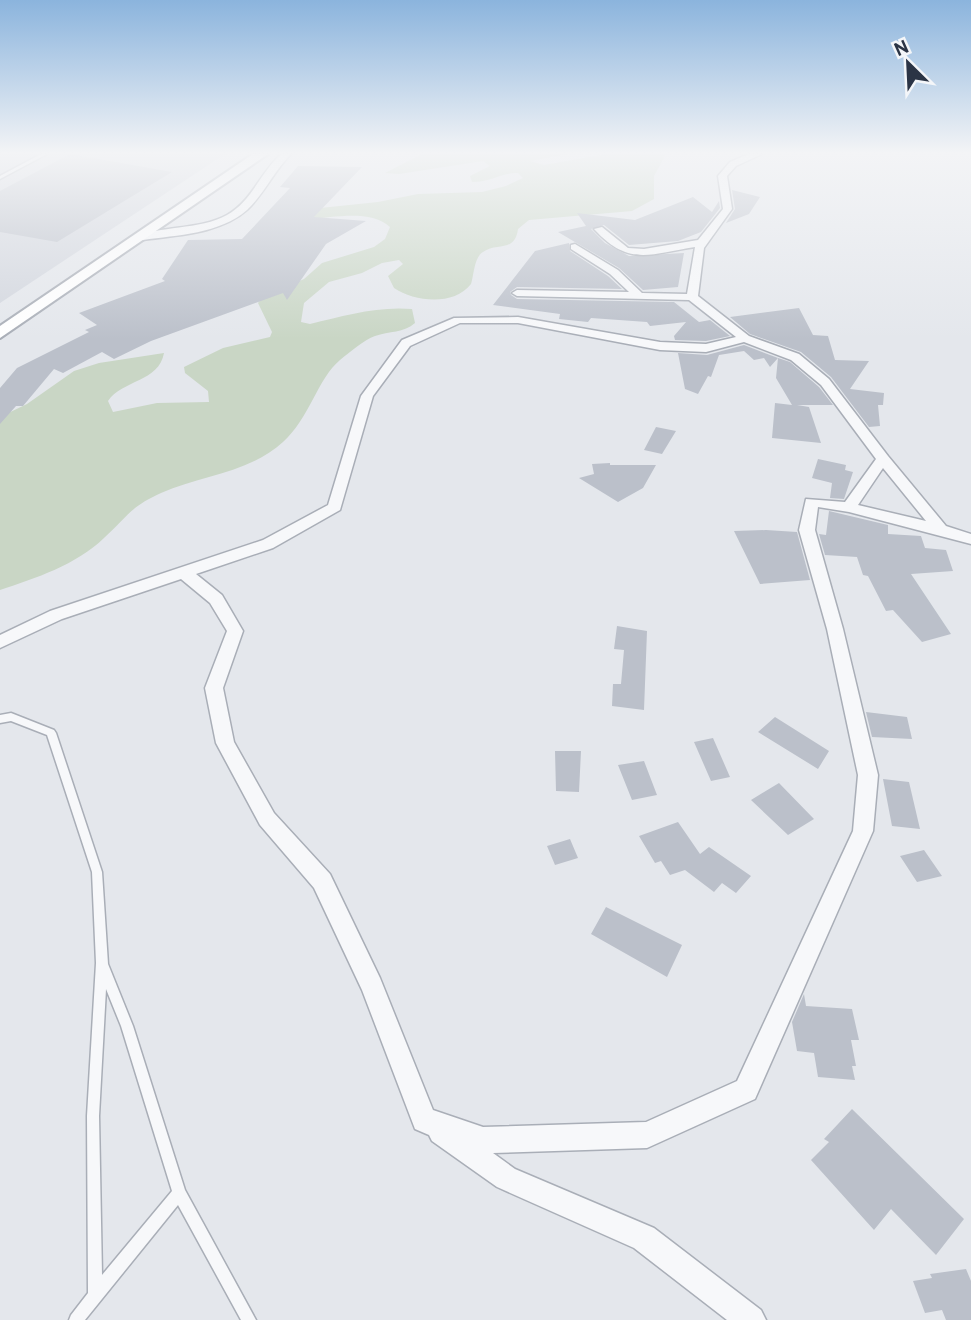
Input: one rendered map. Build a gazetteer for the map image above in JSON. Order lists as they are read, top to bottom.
{
  "north": "top left"
}
